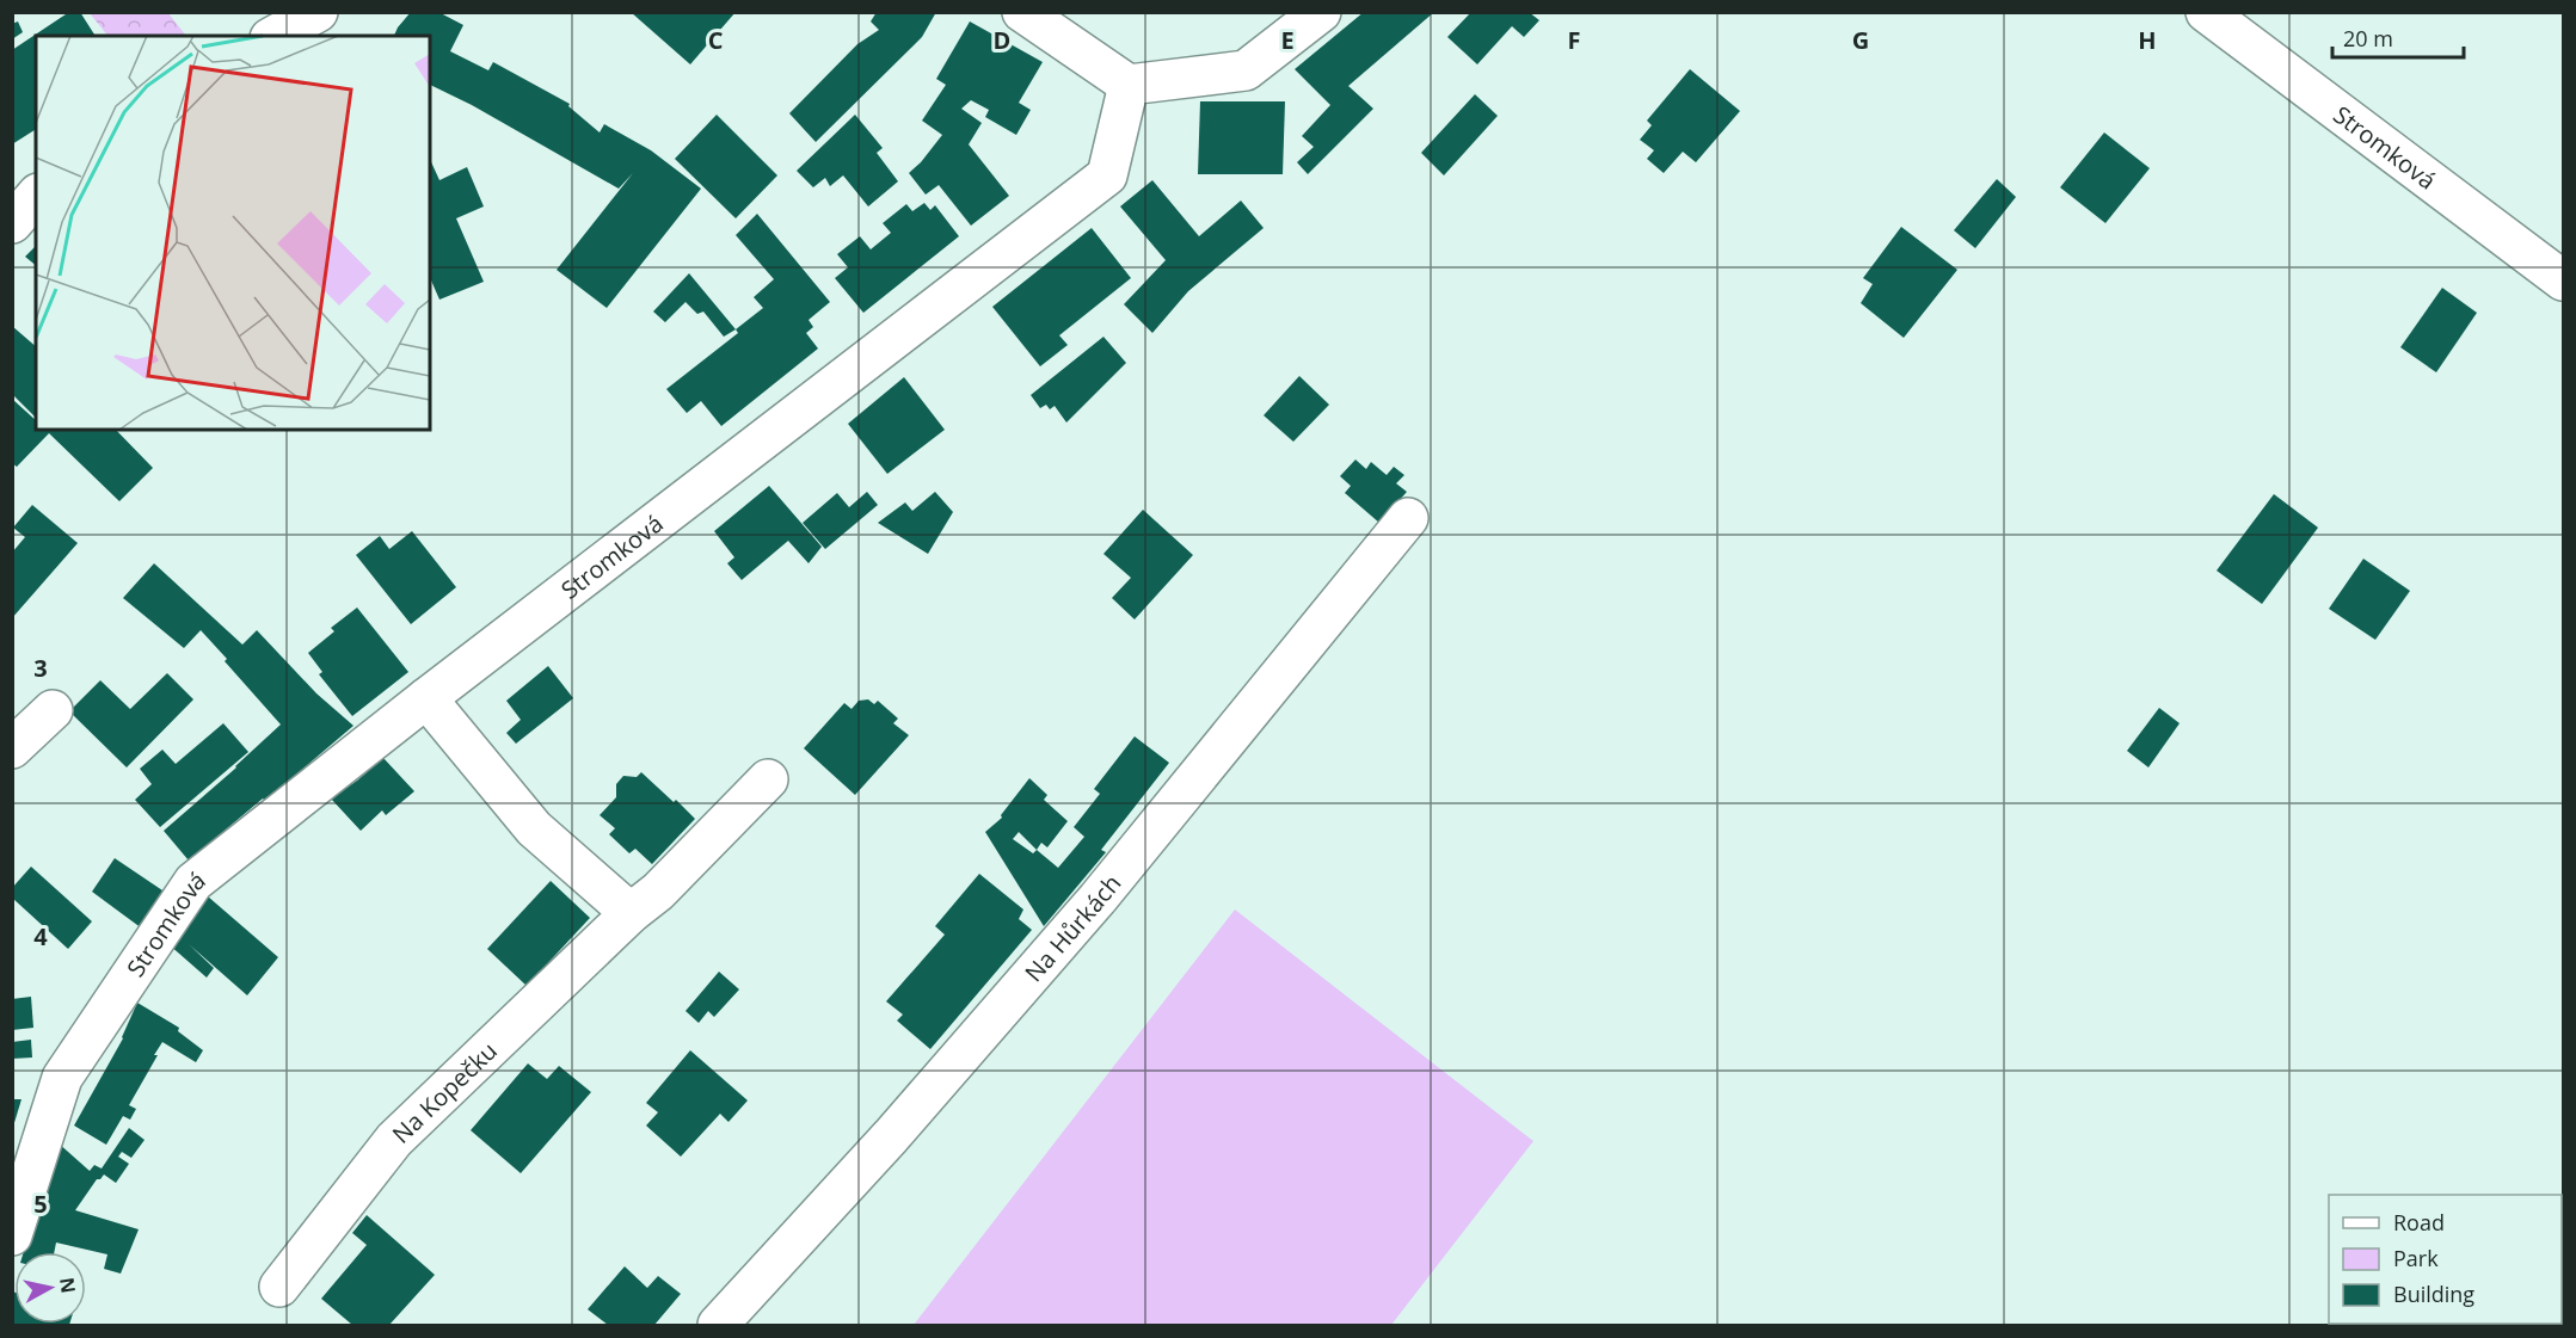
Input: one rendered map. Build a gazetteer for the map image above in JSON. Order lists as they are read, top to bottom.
{
  "streets": {
    "street": ["Stromková", "Na Hůrkách", "Na Kopečku"]
  },
  "legend": ["Road", "Park", "Building"],
  "scale_bar": "20 m",
  "north": "right",
  "grid": {
    "columns": [
      "C",
      "D",
      "E",
      "F",
      "G",
      "H"
    ],
    "rows": ["3", "4", "5"]
  }
}
